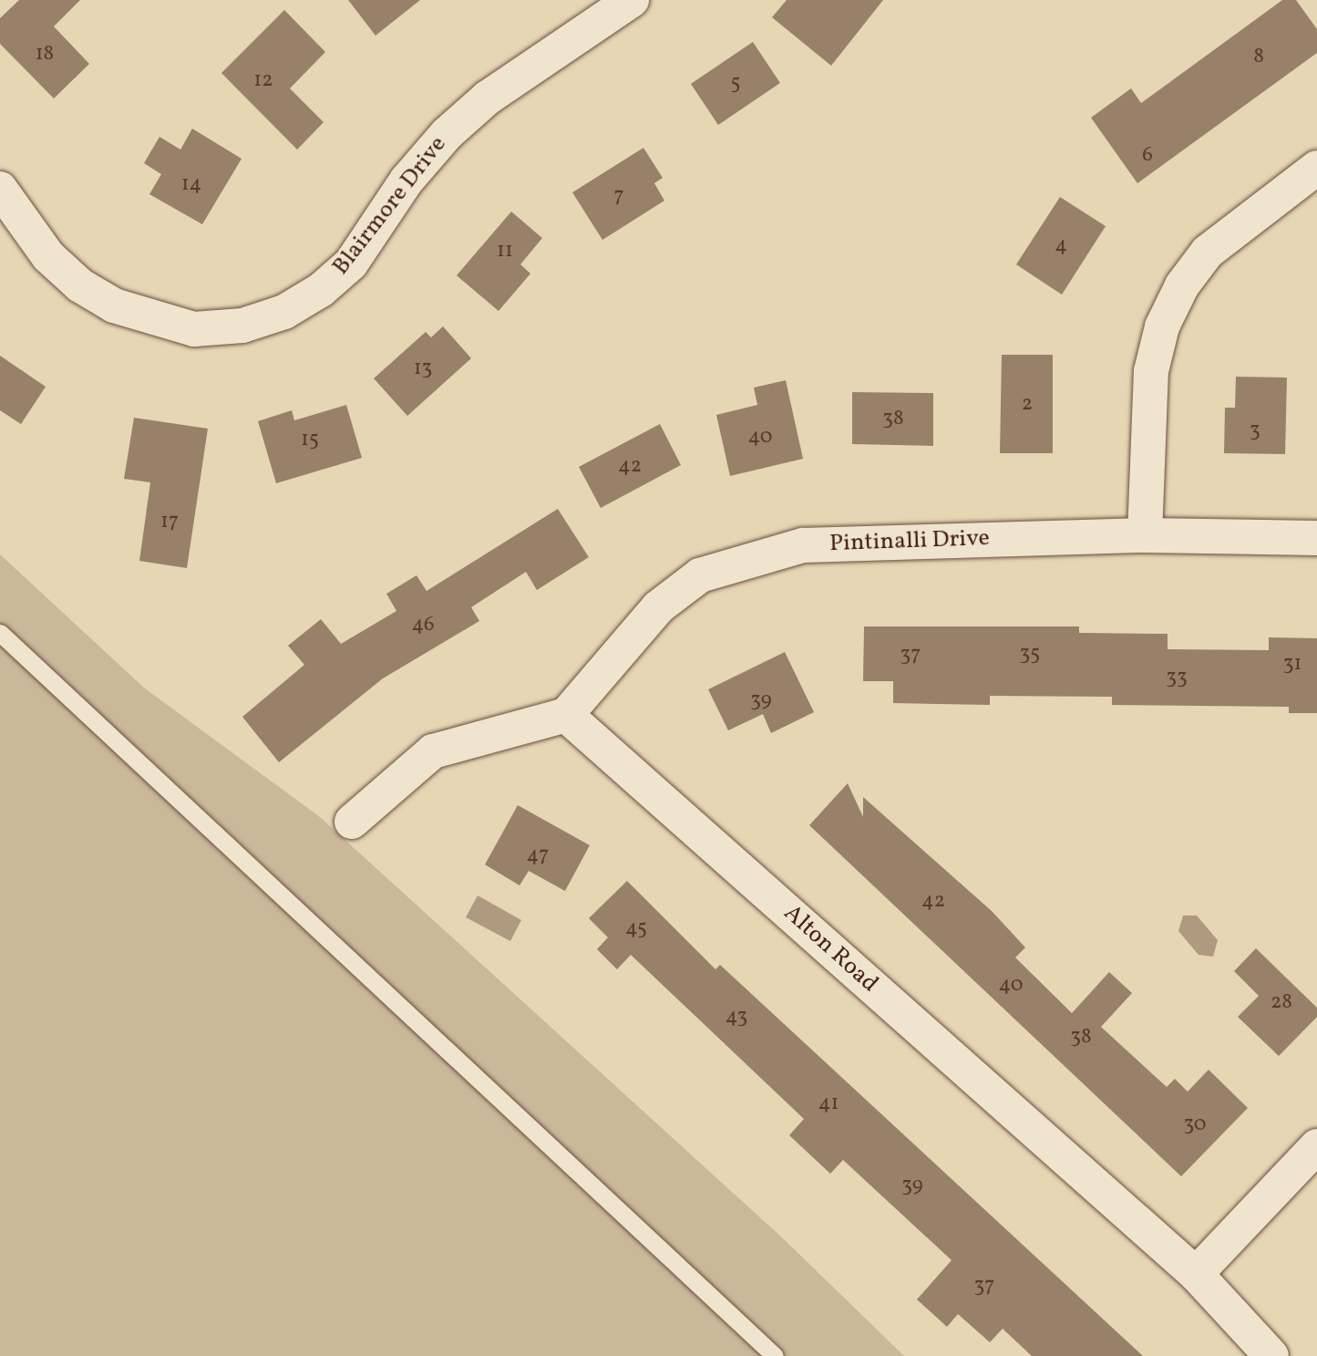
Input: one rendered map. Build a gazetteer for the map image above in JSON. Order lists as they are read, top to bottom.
{
  "streets": {
    "street": ["Blairmore Drive", "Pintinalli Drive", "Alton Road"]
  },
  "crossings": [
    ["Pintinalli Drive", "Alton Road"]
  ],
  "house_numbers": [
    "18",
    "8",
    "12",
    "5",
    "6",
    "14",
    "7",
    "4",
    "11",
    "13",
    "2",
    "38",
    "3",
    "40",
    "15",
    "42",
    "17",
    "46",
    "35",
    "37",
    "31",
    "33",
    "39",
    "47",
    "42",
    "45",
    "40",
    "28",
    "43",
    "38",
    "41",
    "30",
    "39",
    "37"
  ]
}
